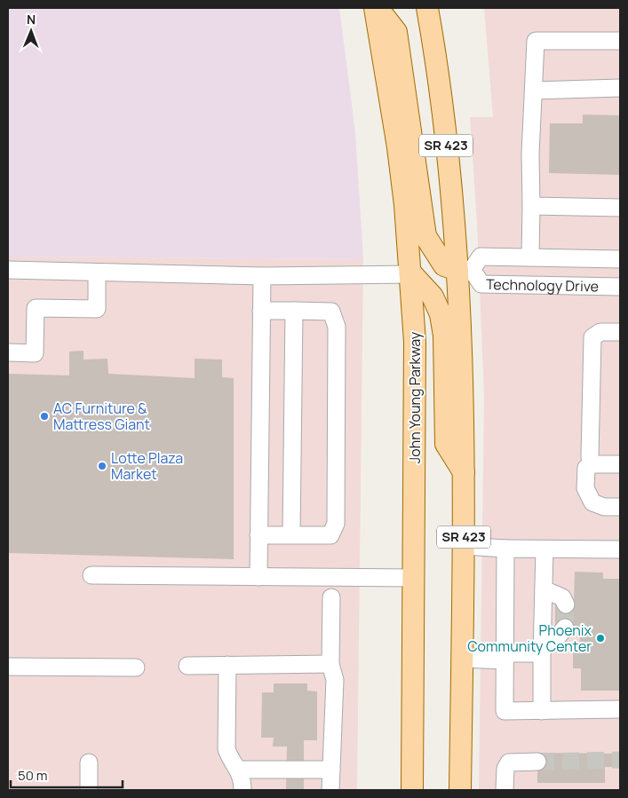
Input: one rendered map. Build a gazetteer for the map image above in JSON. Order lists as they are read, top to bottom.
{
  "streets": {
    "main road": ["SR 423", "John Young Parkway"],
    "street": ["Technology Drive"]
  },
  "crossings": [
    ["SR 423", "Technology Drive"]
  ],
  "places": ["AC Furniture & Mattress Giant", "Lotte Plaza Market", "Phoenix Community Center"],
  "scale_bar": "50 m",
  "north": "top"
}
